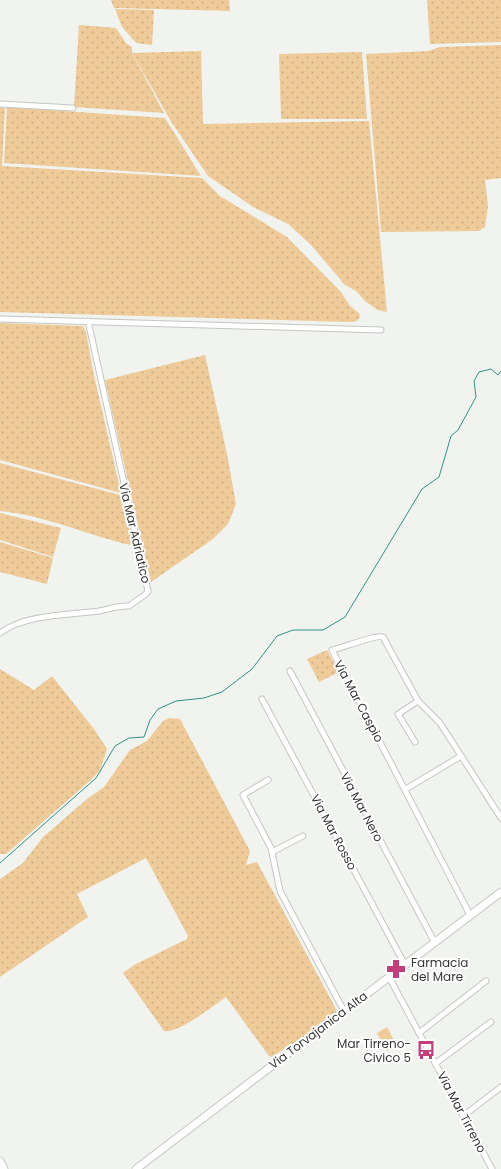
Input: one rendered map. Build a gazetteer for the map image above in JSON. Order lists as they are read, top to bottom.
{
  "streets": {
    "street": [
      "Via Mar Adriatico",
      "Via Mar Caspio",
      "Via Mar Nero",
      "Via Mar Rosso",
      "Via Torvajanica Alta",
      "Via Mar Tirreno"
    ]
  },
  "crossings": [
    ["Via Mar Caspio", "Via Torvajanica Alta"],
    ["Via Mar Nero", "Via Torvajanica Alta"],
    ["Via Mar Rosso", "Via Torvajanica Alta"],
    ["Via Torvajanica Alta", "Via Mar Tirreno"]
  ],
  "places": {
    "pharmacy": ["Farmacia del Mare"],
    "bus stop": ["Mar Tirreno- Civico 5"]
  }
}
